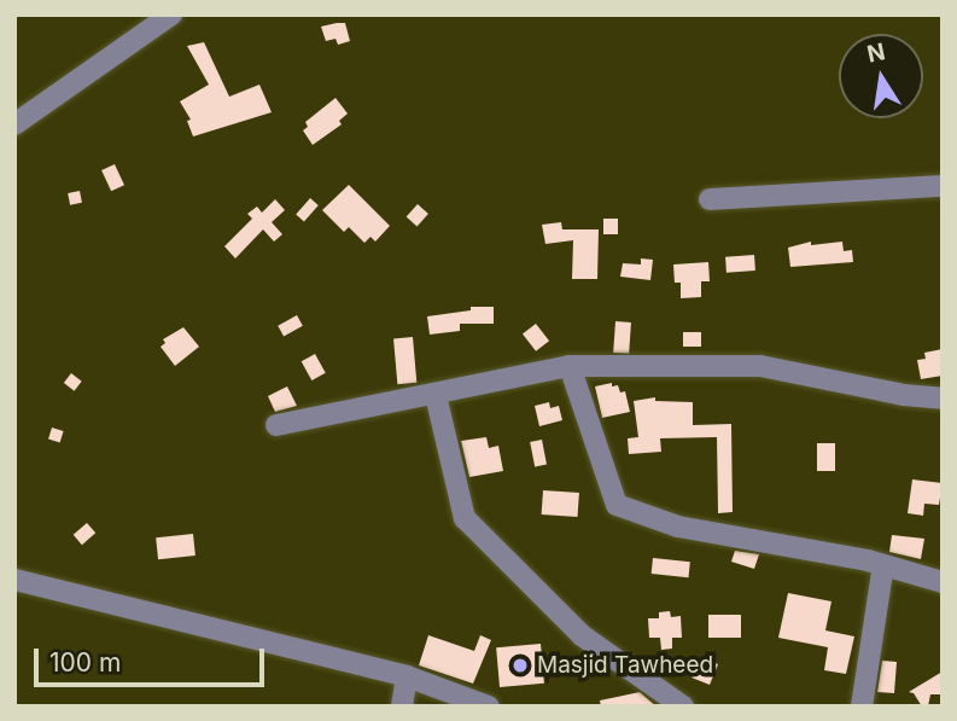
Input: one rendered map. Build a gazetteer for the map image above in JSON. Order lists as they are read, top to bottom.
{
  "places": ["Masjid Tawheed"],
  "scale_bar": "100 m",
  "north": "top"
}
